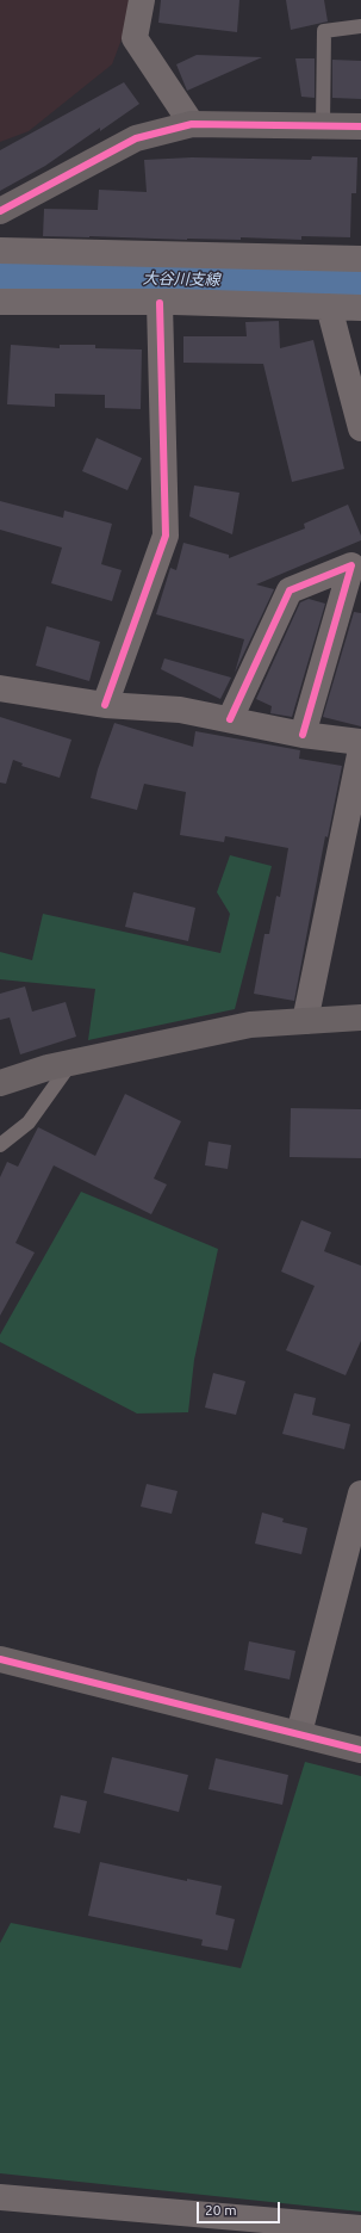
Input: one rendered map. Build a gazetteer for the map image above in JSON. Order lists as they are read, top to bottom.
{
  "water": ["大谷川支線"],
  "scale_bar": "20 m"
}
